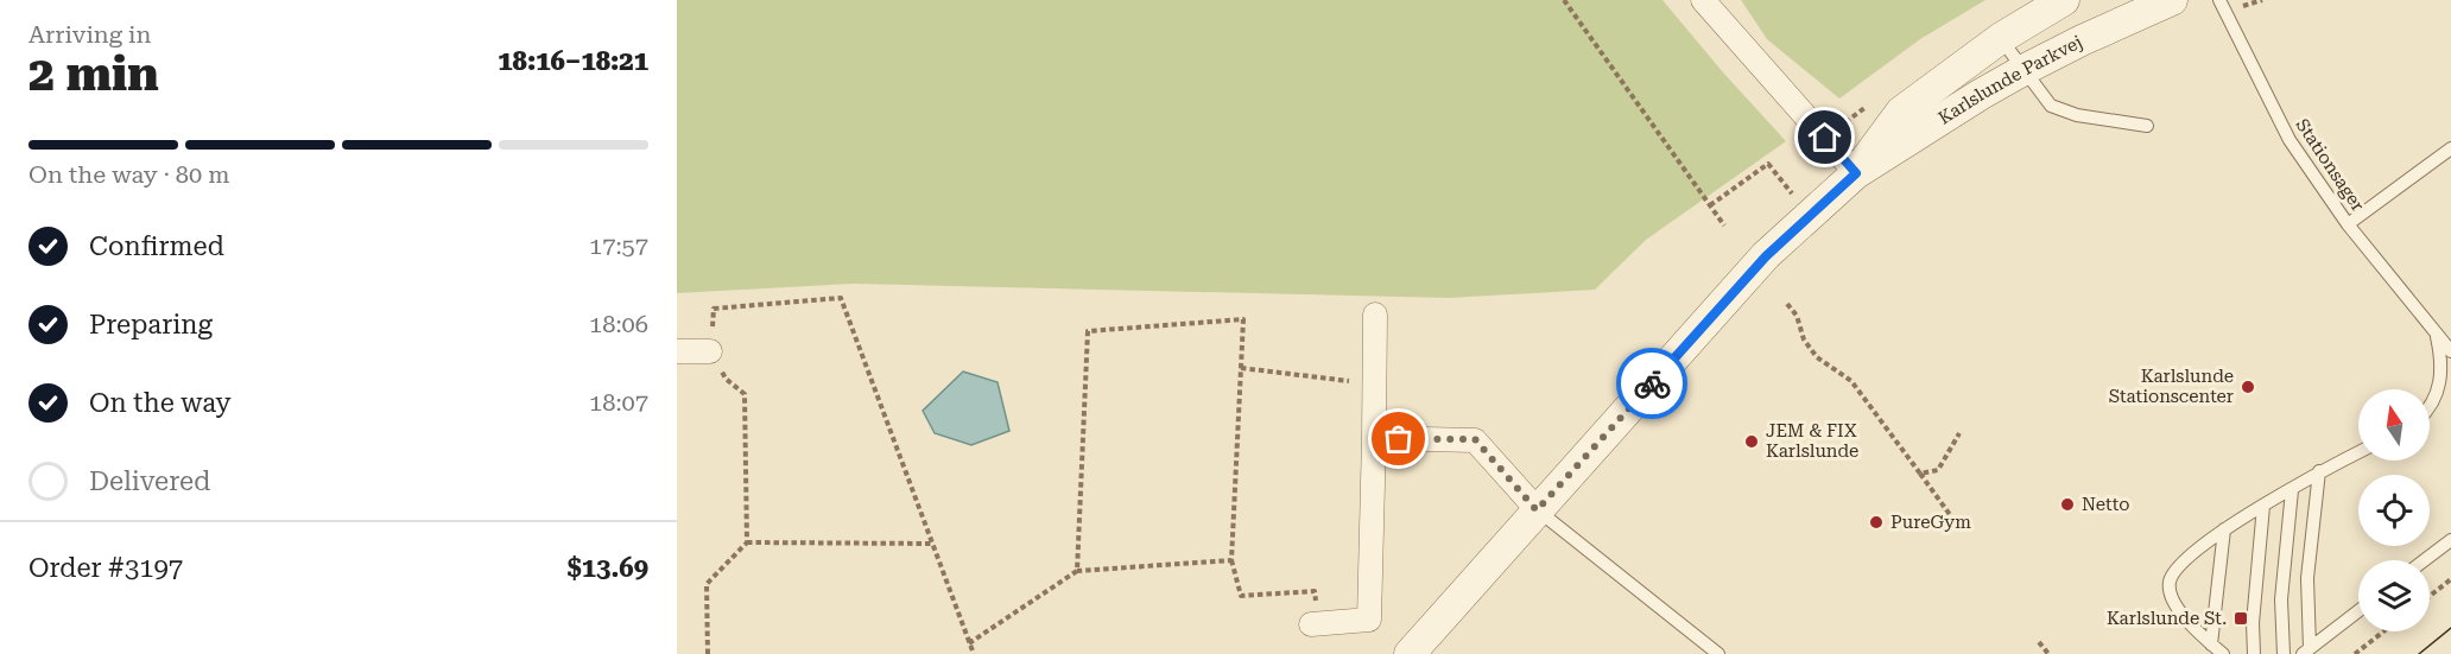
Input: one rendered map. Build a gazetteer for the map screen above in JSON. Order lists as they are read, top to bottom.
{
  "streets": {
    "street": ["Karlslunde Parkvej"],
    "lane": ["Stationsager"]
  },
  "places": {
    "other": [
      "Karlslunde Stationscenter",
      "JEM & FIX Karlslunde",
      "Netto",
      "PureGym"
    ],
    "transit": ["Karlslunde St."]
  },
  "north": "top",
  "page": {
    "heading": ["2 min", "Arriving in", "18:16–18:21"],
    "panel": ["Order #3197", "$13.69"],
    "bar": "On the way · 80 m",
    "list": [
      ["Confirmed", "17:57"],
      ["Preparing", "18:06"],
      ["On the way", "18:07"],
      "Delivered"
    ]
  }
}
